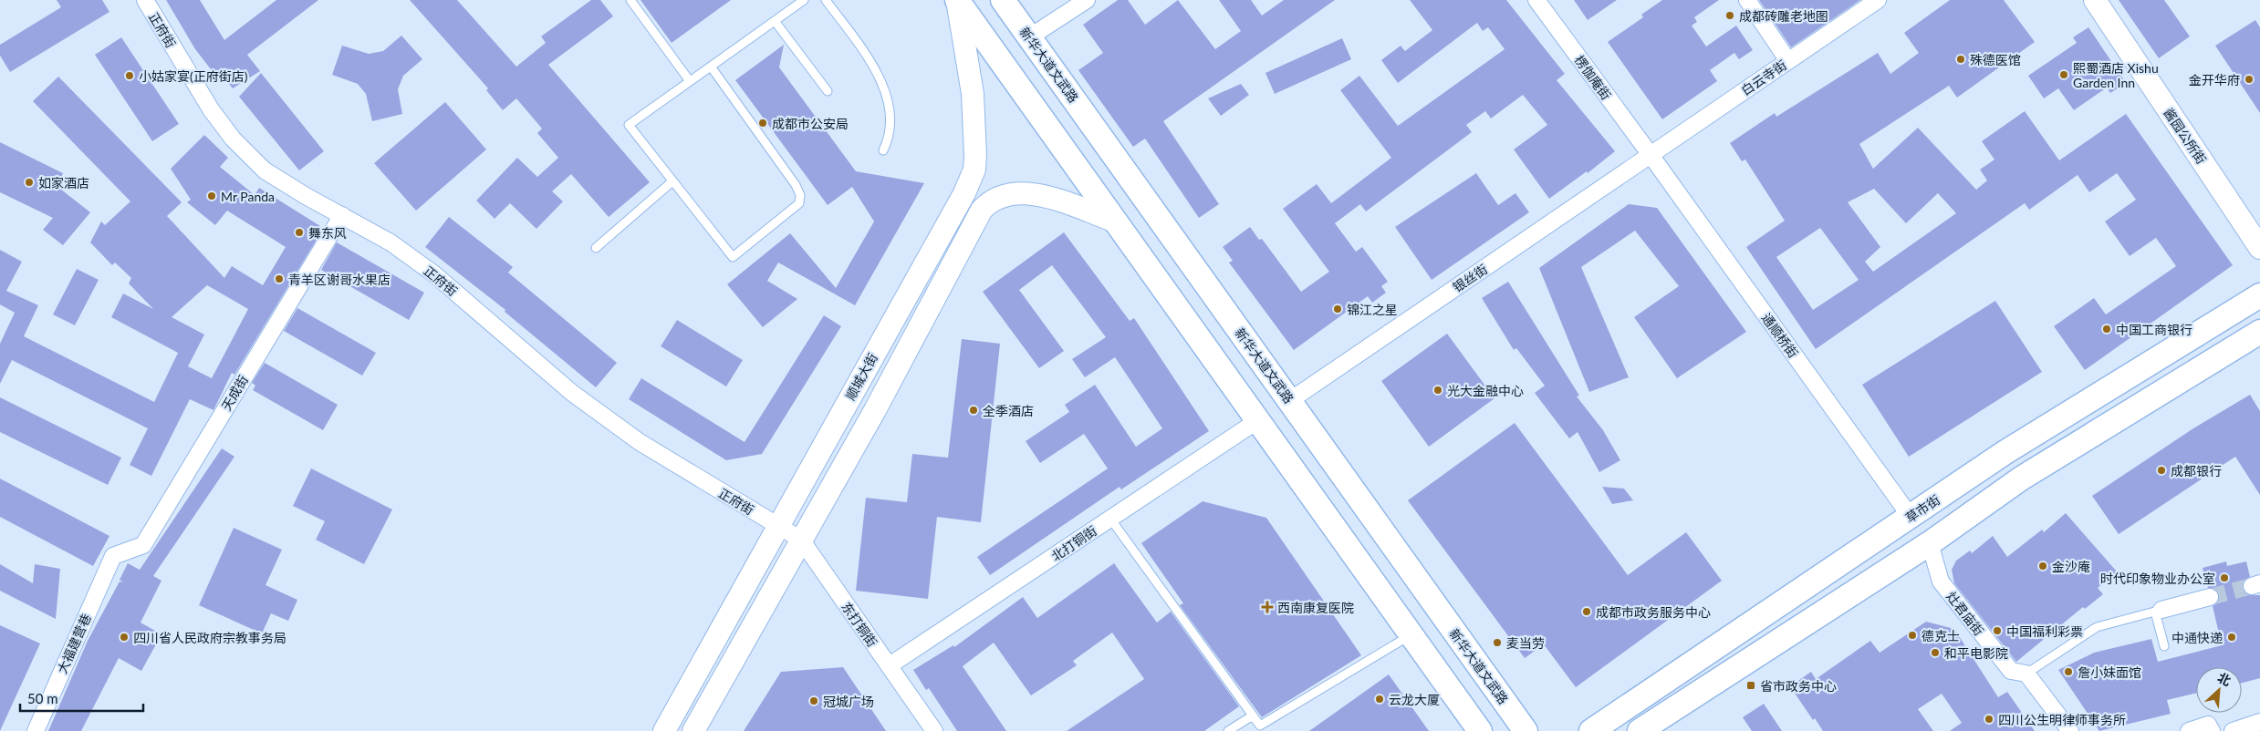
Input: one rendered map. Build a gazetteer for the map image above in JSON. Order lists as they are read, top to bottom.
{
  "streets": {
    "main road": [
      "新华大道文武路",
      "酱园公所街",
      "顺城大街",
      "草市街"
    ],
    "street": [
      "正府街",
      "楞伽庵街",
      "白云寺街",
      "银丝街",
      "通顺桥街",
      "天成街",
      "北打铜街",
      "灶君庙街",
      "东打铜街",
      "大福建营巷"
    ]
  },
  "crossings": [
    ["正府街", "顺城大街"],
    ["正府街", "天成街"],
    ["正府街", "东打铜街"],
    ["新华大道文武路", "银丝街"],
    ["楞伽庵街", "白云寺街"],
    ["楞伽庵街", "银丝街"],
    ["楞伽庵街", "通顺桥街"],
    ["白云寺街", "银丝街"],
    ["白云寺街", "通顺桥街"],
    ["银丝街", "通顺桥街"],
    ["通顺桥街", "草市街"],
    ["顺城大街", "东打铜街"],
    ["天成街", "大福建营巷"],
    ["北打铜街", "东打铜街"]
  ],
  "places": {
    "other": [
      "成都砖雕老地图",
      "殊德医馆",
      "熙蜀酒店 Xishu Garden Inn",
      "小姑家宴(正府街店)",
      "金开华府",
      "成都市公安局",
      "如家酒店",
      "Mr Panda",
      "舞东风",
      "青羊区谢哥水果店",
      "锦江之星",
      "中国工商银行",
      "光大金融中心",
      "全季酒店",
      "成都银行",
      "金沙庵",
      "时代印象物业办公室",
      "成都市政务服务中心",
      "中国福利彩票",
      "德克士",
      "四川省人民政府宗教事务局",
      "中通快递",
      "麦当劳",
      "和平电影院",
      "詹小妹面馆",
      "云龙大厦",
      "冠城广场",
      "四川公生明律师事务所"
    ],
    "health": ["西南康复医院"],
    "transit": ["省市政务中心"]
  },
  "scale_bar": "50 m",
  "north": "top right"
}
